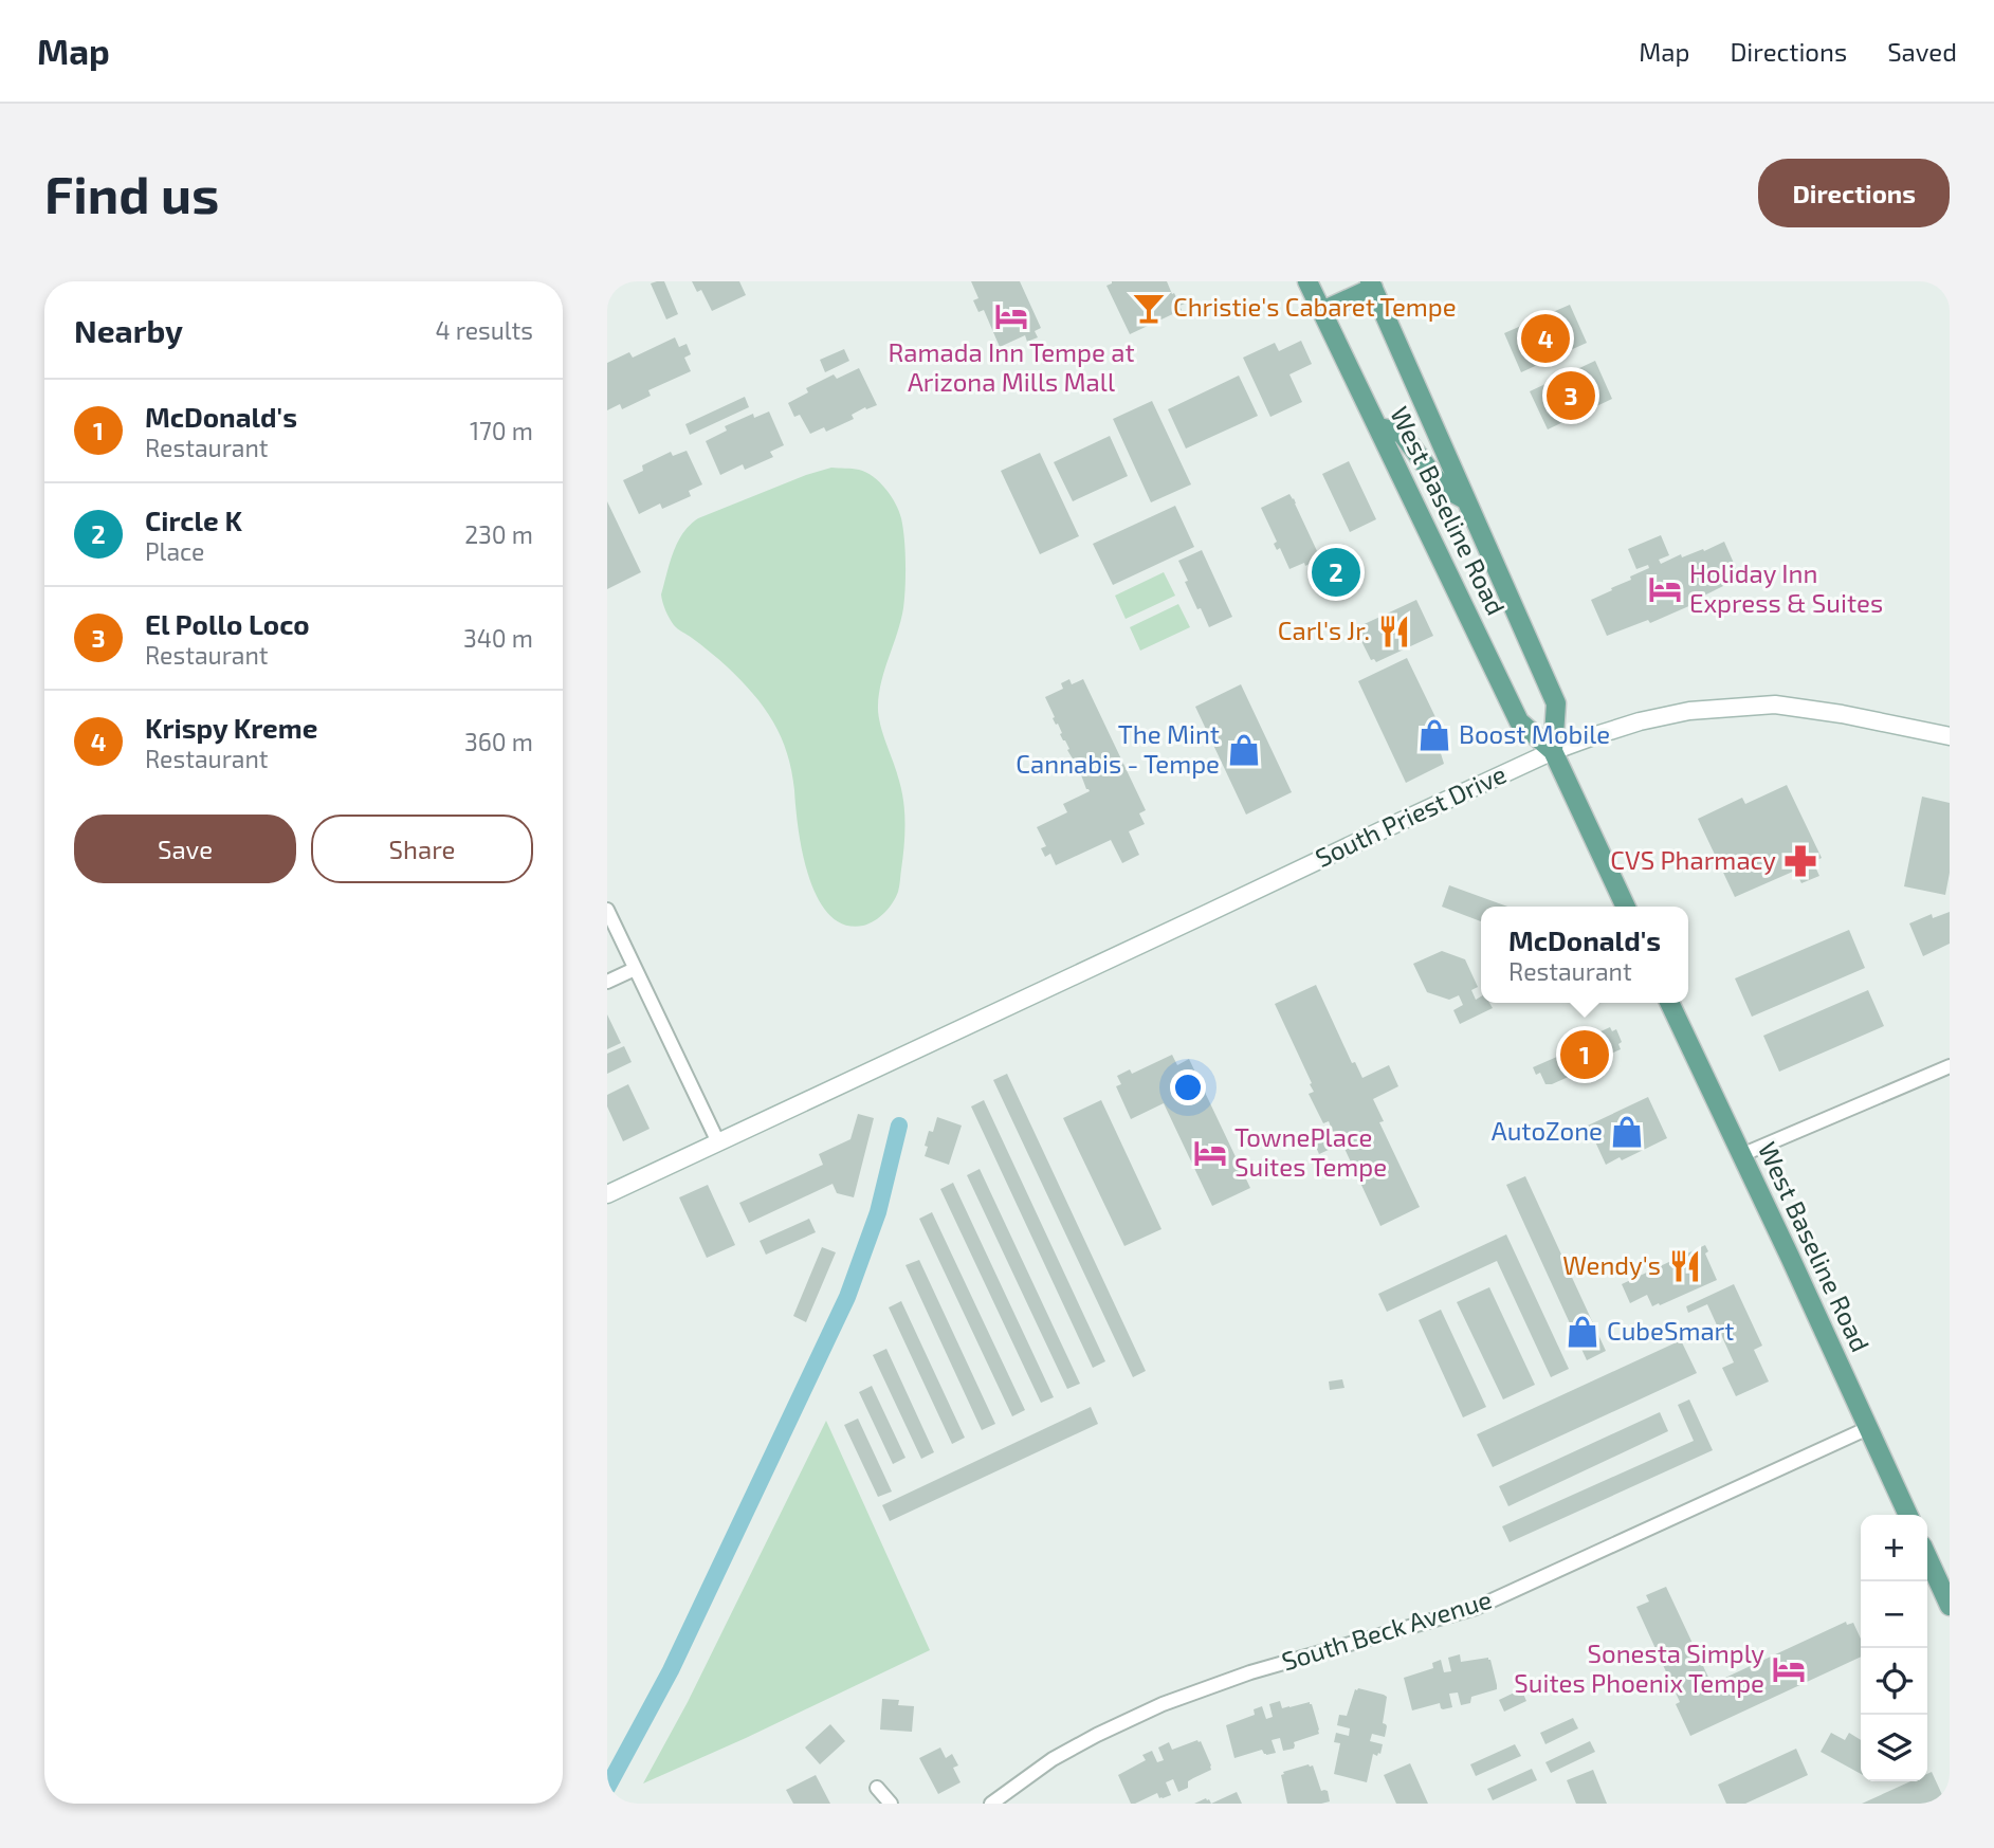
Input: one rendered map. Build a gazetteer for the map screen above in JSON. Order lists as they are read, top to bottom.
{
  "streets": {
    "main road": ["West Baseline Road"],
    "street": ["South Priest Drive", "South Beck Avenue"]
  },
  "crossings": [
    ["West Baseline Road", "South Priest Drive"],
    ["West Baseline Road", "South Beck Avenue"]
  ],
  "places": {
    "bar": ["Christie's Cabaret Tempe"],
    "hotel": [
      "Ramada Inn Tempe at Arizona Mills Mall",
      "Holiday Inn Express & Suites",
      "TownePlace Suites Tempe",
      "Sonesta Simply Suites Phoenix Tempe"
    ],
    "restaurant": ["Carl's Jr.", "Wendy's"],
    "shop": [
      "Boost Mobile",
      "The Mint Cannabis - Tempe",
      "AutoZone",
      "CubeSmart"
    ],
    "pharmacy": ["CVS Pharmacy"]
  },
  "page": {
    "header": "Map",
    "nav": ["Map", "Directions", "Saved"],
    "buttons": [
      "Directions",
      ["Save", "Share"]
    ],
    "title": "Find us",
    "heading": ["Nearby", "4 results"],
    "pins": [
      "4",
      "3",
      "2",
      "1"
    ],
    "list": [
      {
        "mark": "1",
        "name": "McDonald's",
        "note": "Restaurant",
        "value": "170 m"
      },
      {
        "mark": "2",
        "name": "Circle K",
        "note": "Place",
        "value": "230 m"
      },
      {
        "mark": "3",
        "name": "El Pollo Loco",
        "note": "Restaurant",
        "value": "340 m"
      },
      {
        "mark": "4",
        "name": "Krispy Kreme",
        "note": "Restaurant",
        "value": "360 m"
      }
    ],
    "popup": ["McDonald's", "Restaurant"],
    "map_buttons": ["+", "−"]
  }
}
